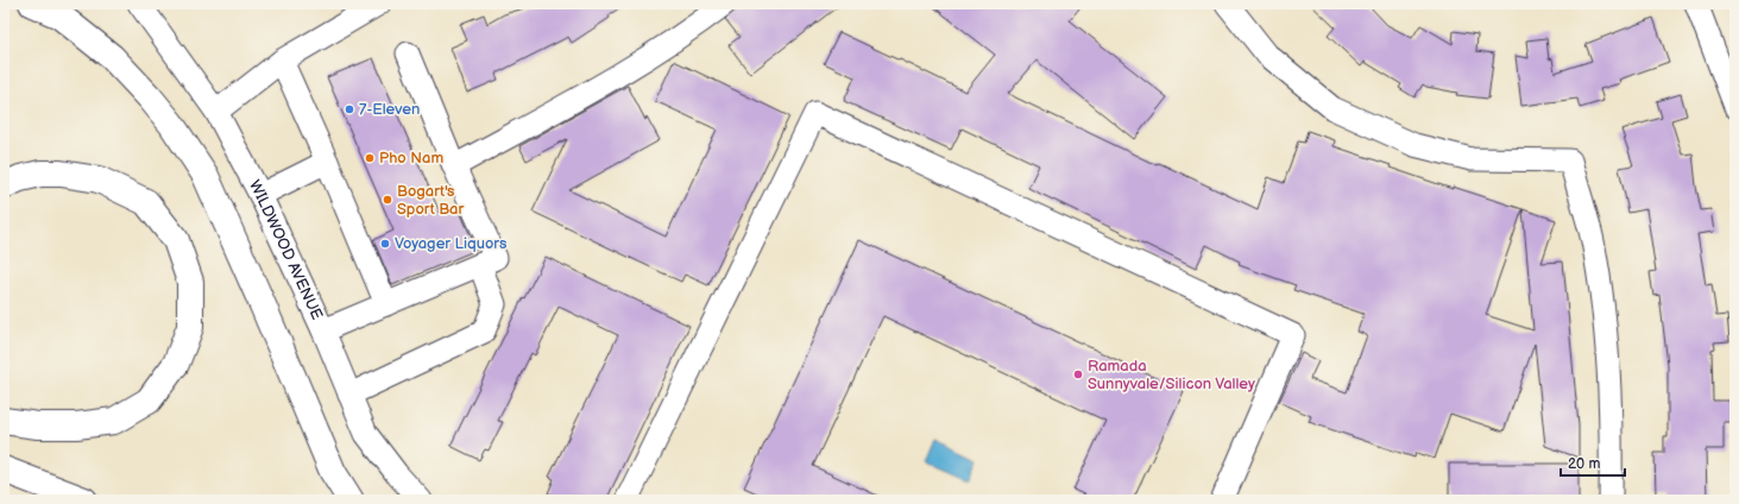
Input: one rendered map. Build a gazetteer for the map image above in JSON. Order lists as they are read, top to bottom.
{
  "streets": {
    "street": ["WILDWOOD AVENUE"]
  },
  "places": [
    "7-Eleven",
    "Pho Nam",
    "Bogart's Sport Bar",
    "Voyager Liquors",
    "Ramada Sunnyvale/Silicon Valley"
  ],
  "scale_bar": "20 m"
}
